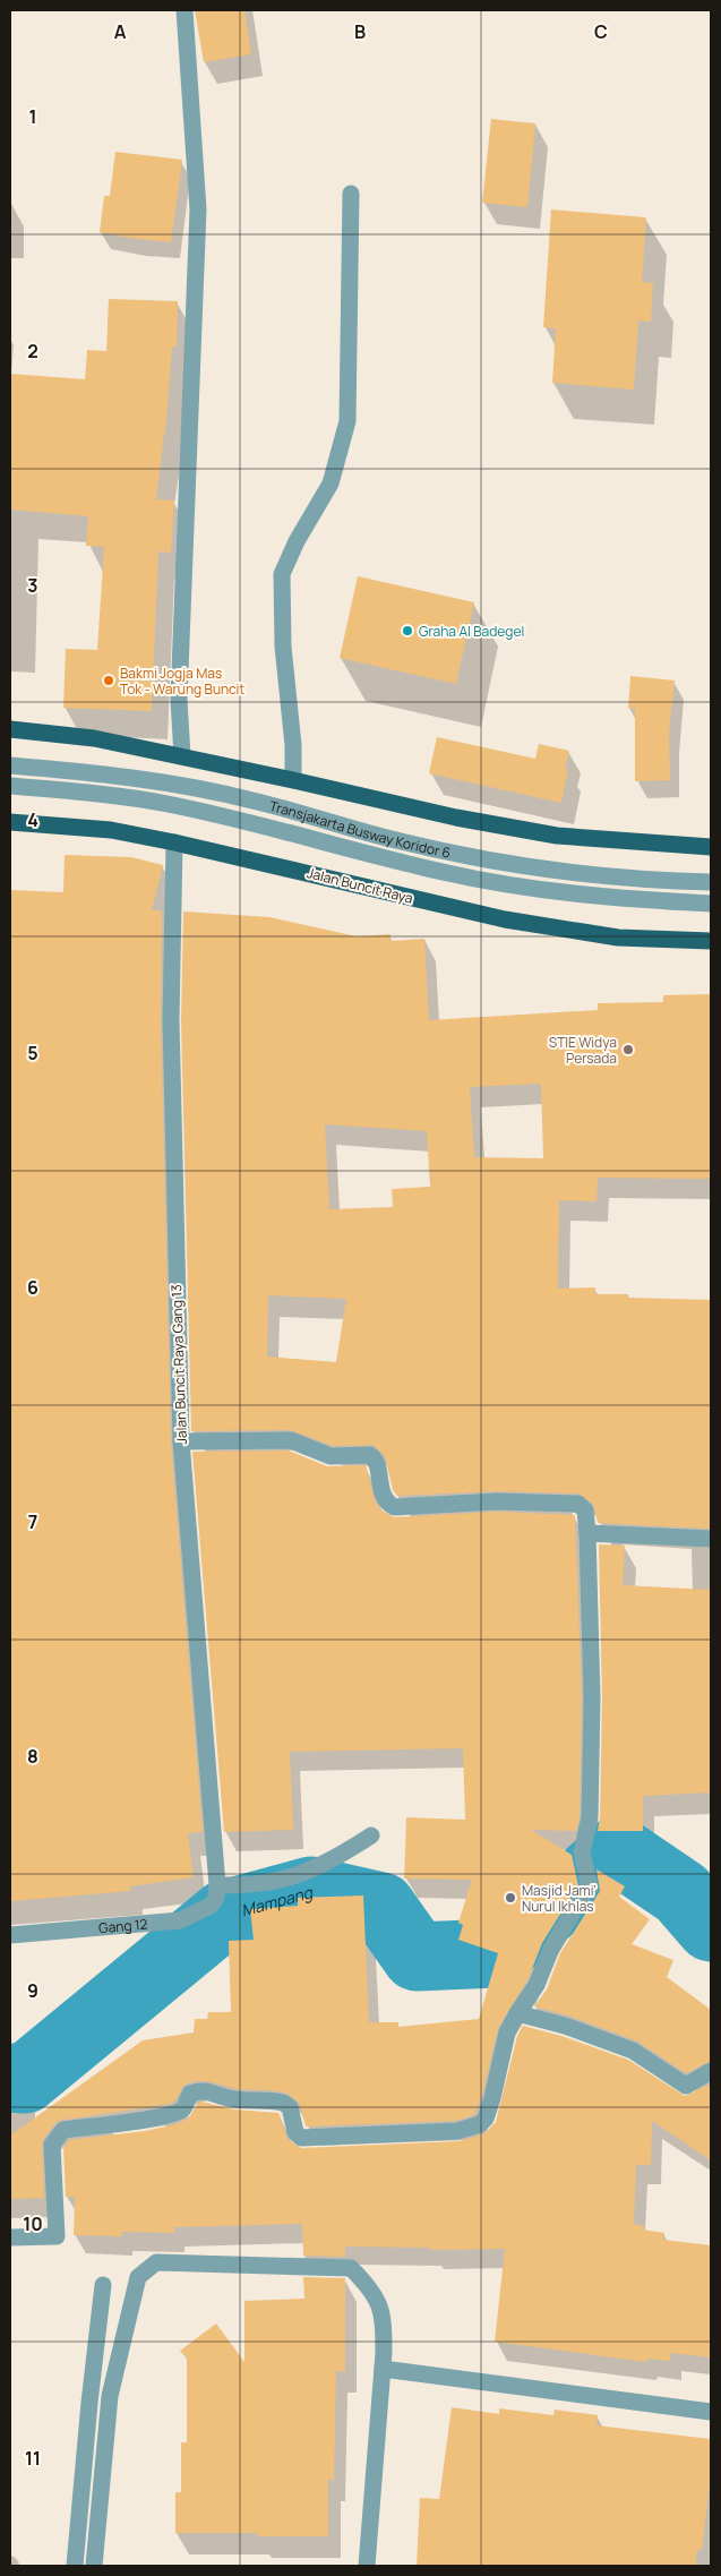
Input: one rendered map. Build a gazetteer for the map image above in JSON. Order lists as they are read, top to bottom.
{
  "streets": {
    "main road": ["Jalan Buncit Raya"],
    "street": ["Transjakarta Busway Koridor 6", "Jalan Buncit Raya Gang 13", "Gang 12"]
  },
  "crossings": [
    ["Jalan Buncit Raya", "Jalan Buncit Raya Gang 13"],
    ["Jalan Buncit Raya Gang 13", "Gang 12"]
  ],
  "water": ["Mampang"],
  "places": [
    "Graha Al Badegel",
    "Bakmi Jogja Mas Tok - Warung Buncit",
    "STIE Widya Persada",
    "Masjid Jami' Nurul Ikhlas"
  ],
  "grid": {
    "columns": ["A", "B", "C"],
    "rows": [
      "1",
      "2",
      "3",
      "4",
      "5",
      "6",
      "7",
      "8",
      "9",
      "10",
      "11"
    ]
  }
}
